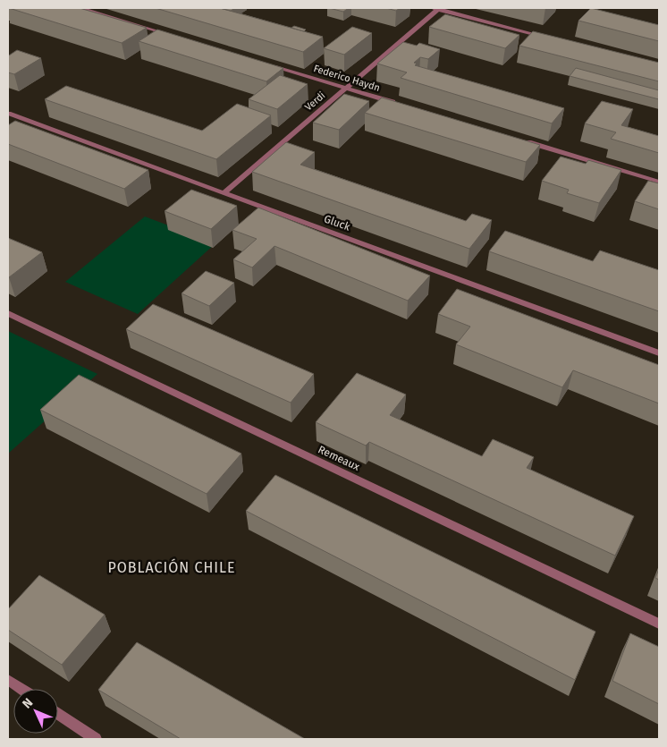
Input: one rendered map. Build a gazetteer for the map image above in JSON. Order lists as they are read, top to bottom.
{
  "streets": {
    "street": [
      "Federico Haydn",
      "Verdi",
      "Gluck",
      "Remeaux"
    ]
  },
  "crossings": [
    ["Federico Haydn", "Verdi"],
    ["Verdi", "Gluck"]
  ],
  "districts": ["POBLACIÓN CHILE"],
  "north": "top left"
}
